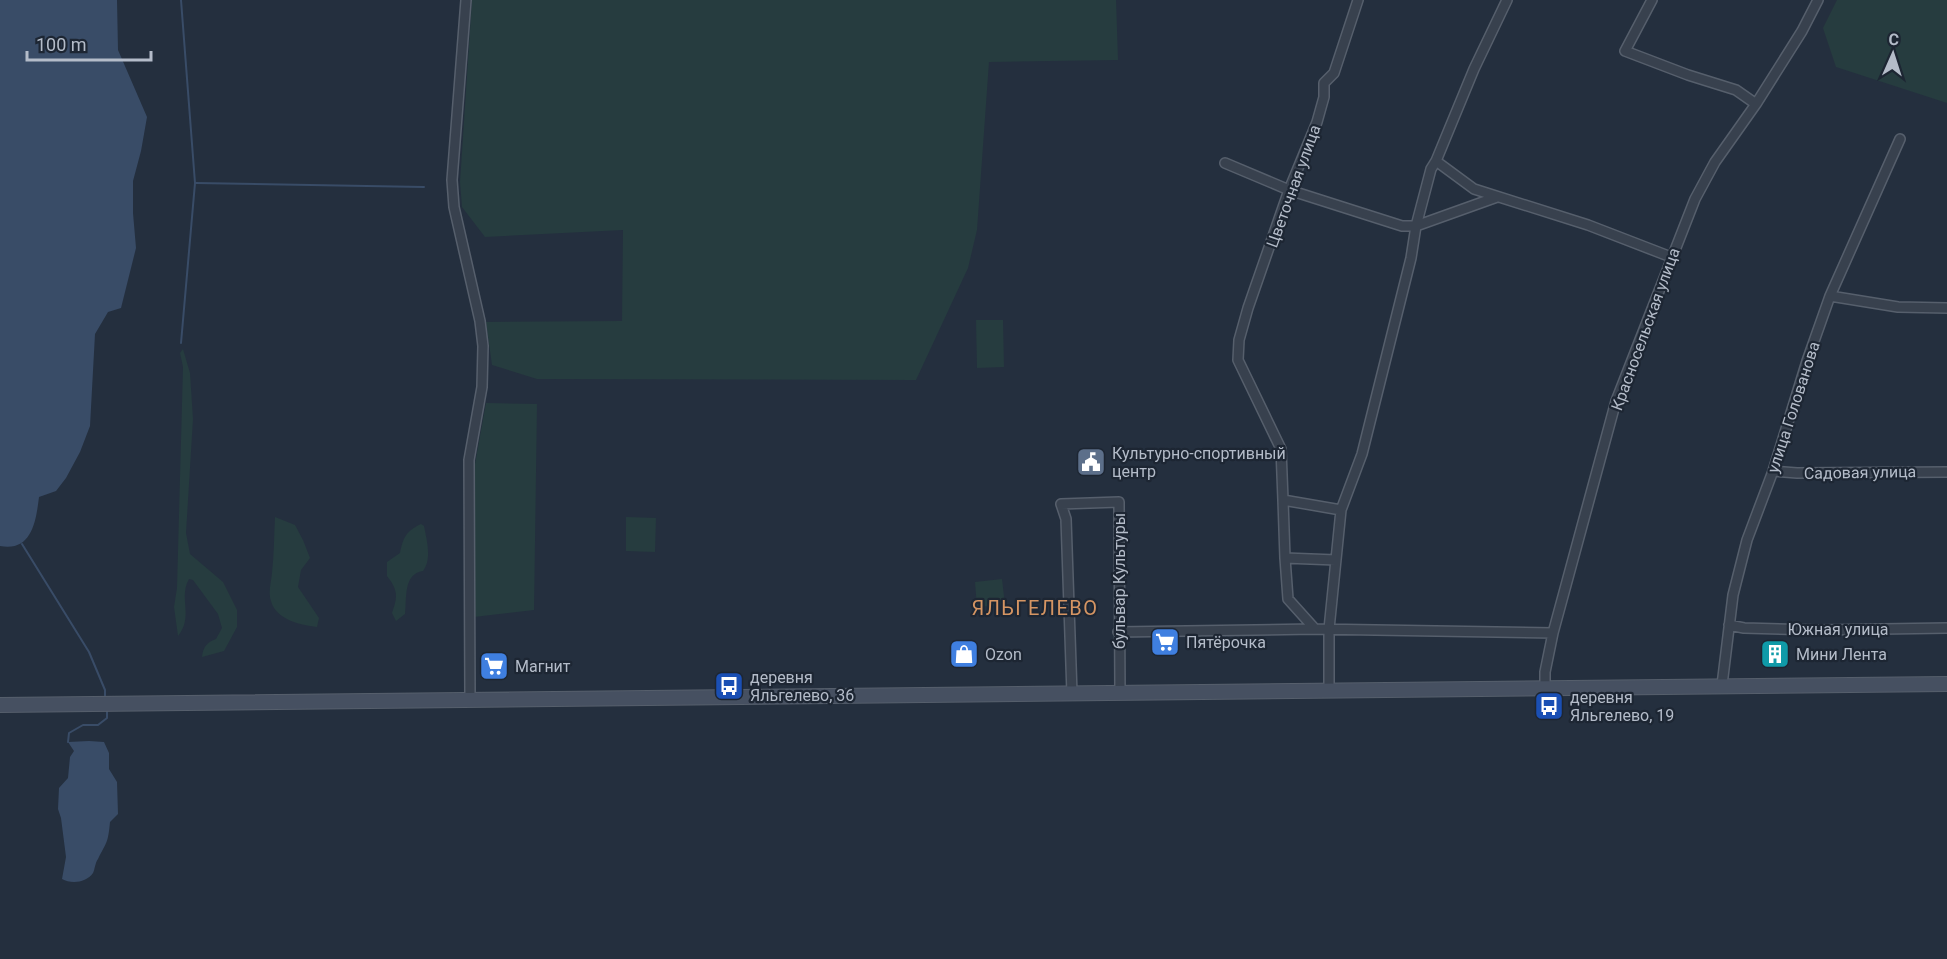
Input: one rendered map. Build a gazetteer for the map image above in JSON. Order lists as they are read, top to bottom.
{
  "streets": {
    "street": [
      "Цветочная улица",
      "Красносельская улица",
      "улица Голованова",
      "Садовая улица",
      "бульвар Культуры",
      "Южная улица"
    ]
  },
  "crossings": [
    ["улица Голованова", "Садовая улица"],
    ["улица Голованова", "Южная улица"]
  ],
  "districts": ["ЯЛЬГЕЛЕВО"],
  "places": {
    "public building": ["Культурно-спортивный центр"],
    "supermarket": ["Пятёрочка", "Магнит"],
    "shop": ["Ozon"],
    "building": ["Мини Лента"],
    "bus stop": ["деревня Яльгелево, 36", "деревня Яльгелево, 19"]
  },
  "scale_bar": "100 m",
  "north": "top"
}
